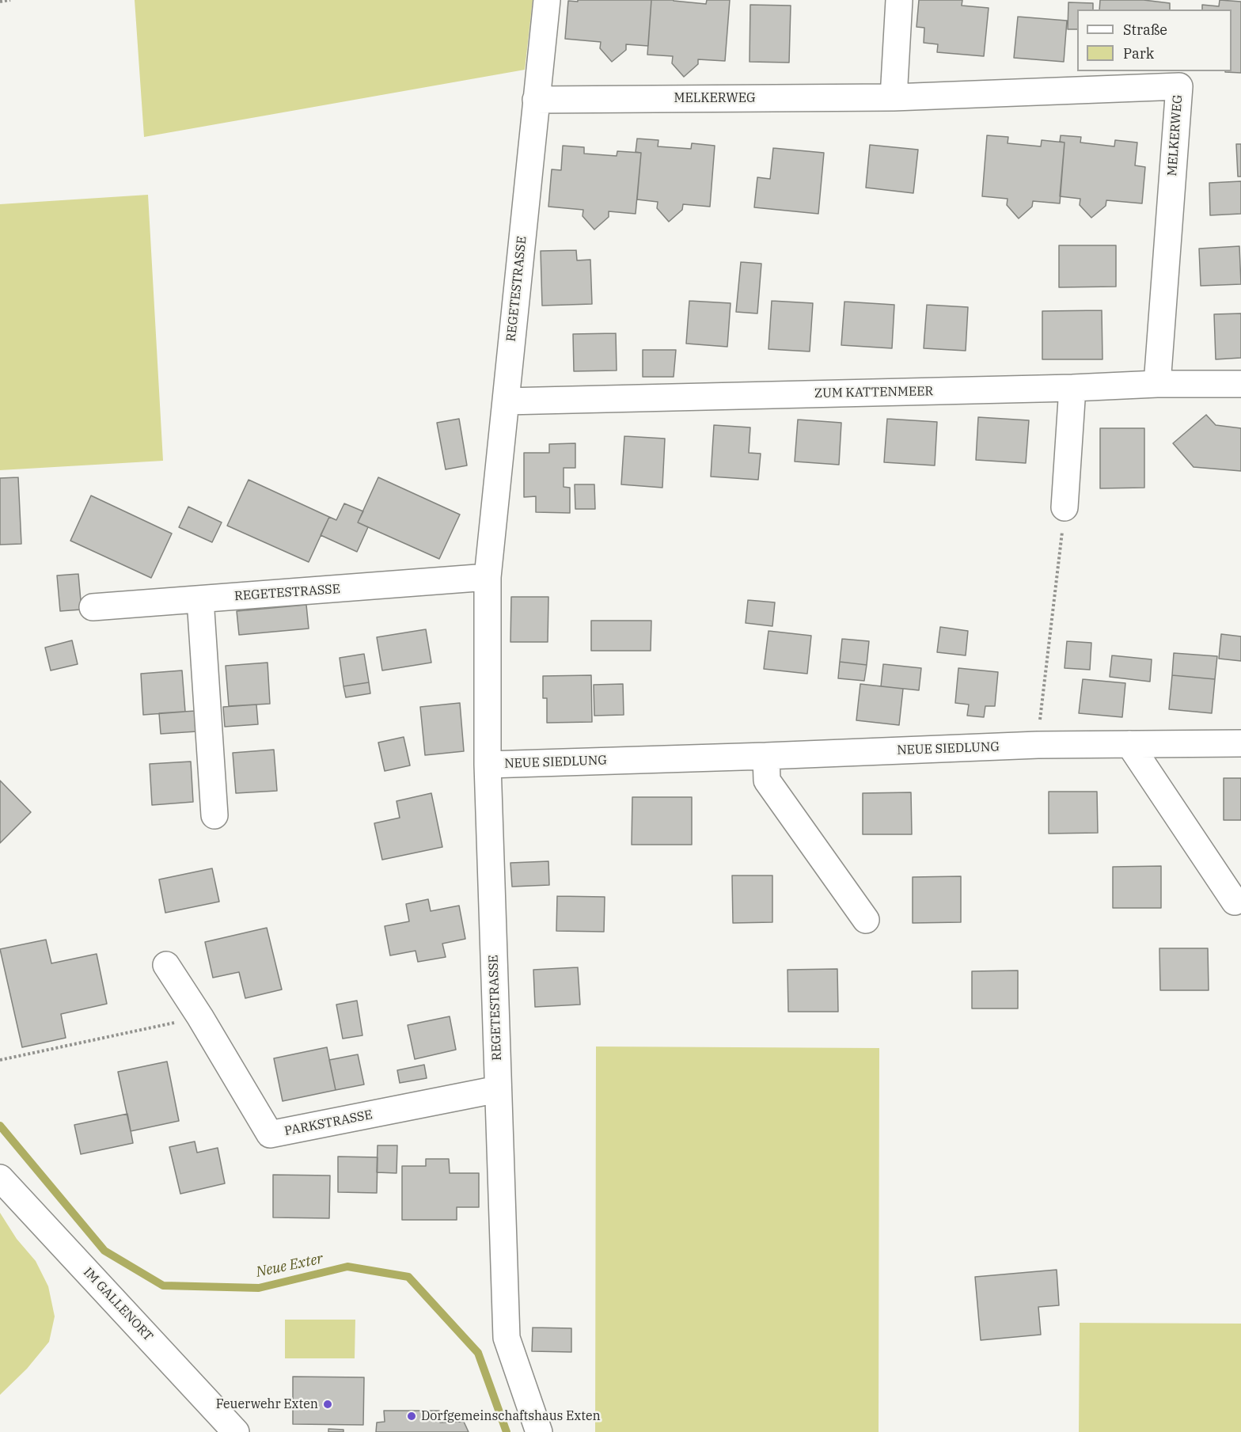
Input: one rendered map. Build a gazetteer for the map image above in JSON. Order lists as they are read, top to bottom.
{
  "streets": {
    "street": [
      "MELKERWEG",
      "REGETESTRASSE",
      "ZUM KATTENMEER",
      "NEUE SIEDLUNG",
      "PARKSTRASSE",
      "IM GALLENORT"
    ]
  },
  "crossings": [
    ["MELKERWEG", "REGETESTRASSE"],
    ["MELKERWEG", "ZUM KATTENMEER"],
    ["REGETESTRASSE", "ZUM KATTENMEER"],
    ["REGETESTRASSE", "NEUE SIEDLUNG"],
    ["REGETESTRASSE", "PARKSTRASSE"]
  ],
  "water": ["Neue Exter"],
  "places": ["Feuerwehr Exten", "Dorfgemeinschaftshaus Exten"],
  "legend": ["Straße", "Park"]
}
